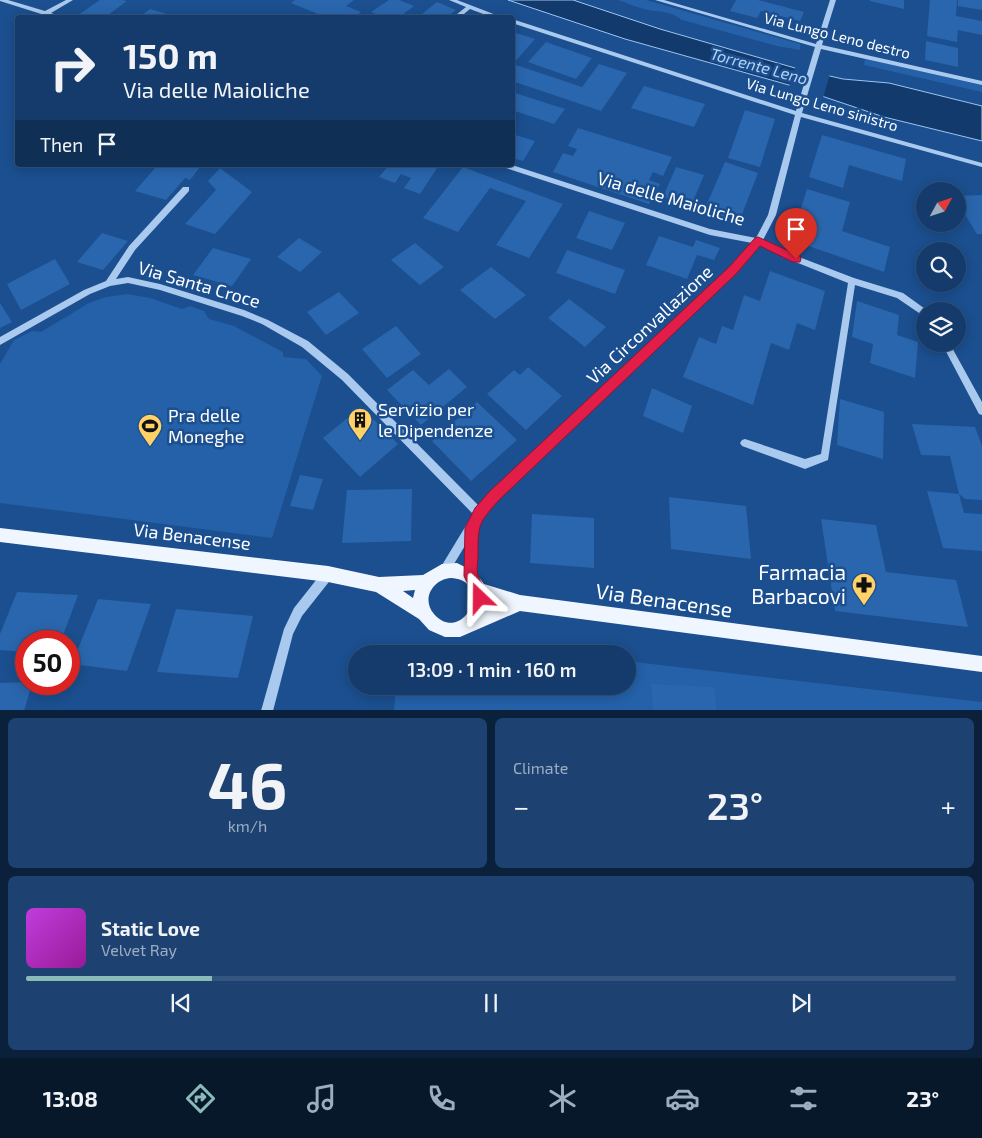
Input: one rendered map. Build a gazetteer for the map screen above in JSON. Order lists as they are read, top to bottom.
{
  "streets": {
    "main road": ["Via Benacense"],
    "street": [
      "Via Lungo Leno destro",
      "Via Lungo Leno sinistro",
      "Via delle Maioliche",
      "Via Santa Croce",
      "Via Circonvallazione"
    ]
  },
  "crossings": [
    ["Via Lungo Leno destro", "Via Circonvallazione"],
    ["Via Lungo Leno sinistro", "Via Circonvallazione"],
    ["Via delle Maioliche", "Via Circonvallazione"],
    ["Via Santa Croce", "Via Circonvallazione"],
    ["Via Circonvallazione", "Via Benacense"]
  ],
  "water": ["Torrente Leno"],
  "places": {
    "building": ["Servizio per le Dipendenze"],
    "sports": ["Pra delle Moneghe"],
    "pharmacy": ["Farmacia Barbacovi"]
  },
  "north": "top right",
  "page": {
    "turn": ["150 m", "Via delle Maioliche"],
    "then": "Then",
    "limit": "50",
    "trip": "13:09 · 1 min · 160 m",
    "tile": [
      ["46", "km/h"],
      "Climate"
    ],
    "heat": ["−", "23°", "+"],
    "song": ["Static Love", "Velvet Ray"],
    "tabs": ["13:08", "23°"]
  }
}
